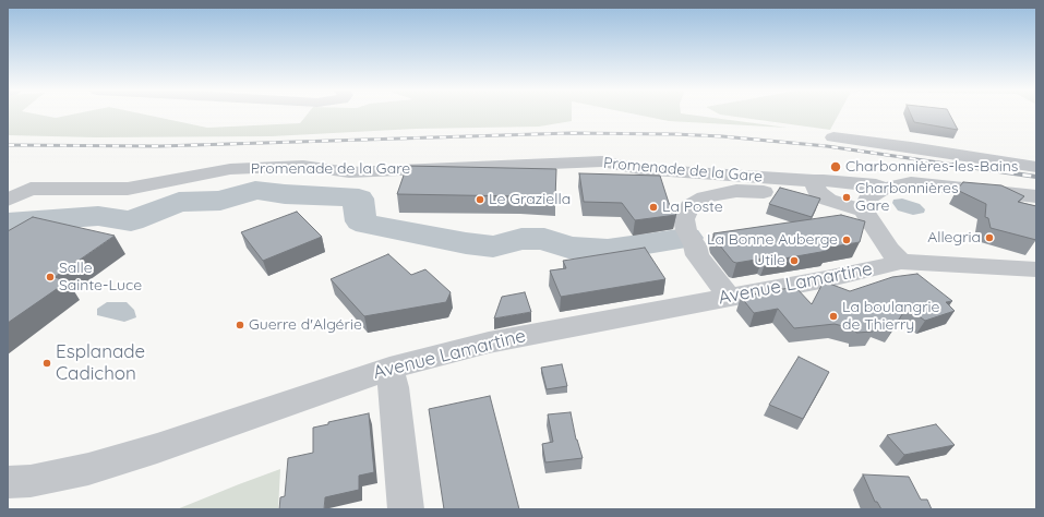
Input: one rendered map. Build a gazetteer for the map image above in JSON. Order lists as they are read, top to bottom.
{
  "streets": {
    "street": ["Promenade de la Gare", "Avenue Lamartine"]
  },
  "places": [
    "Charbonnières-les-Bains",
    "Charbonnières Gare",
    "Le Graziella",
    "La Poste",
    "Allegria",
    "La Bonne Auberge",
    "Utile",
    "Salle Sainte-Luce",
    "La boulangrie de Thierry",
    "Guerre d'Algérie",
    "Esplanade Cadichon"
  ]
}
